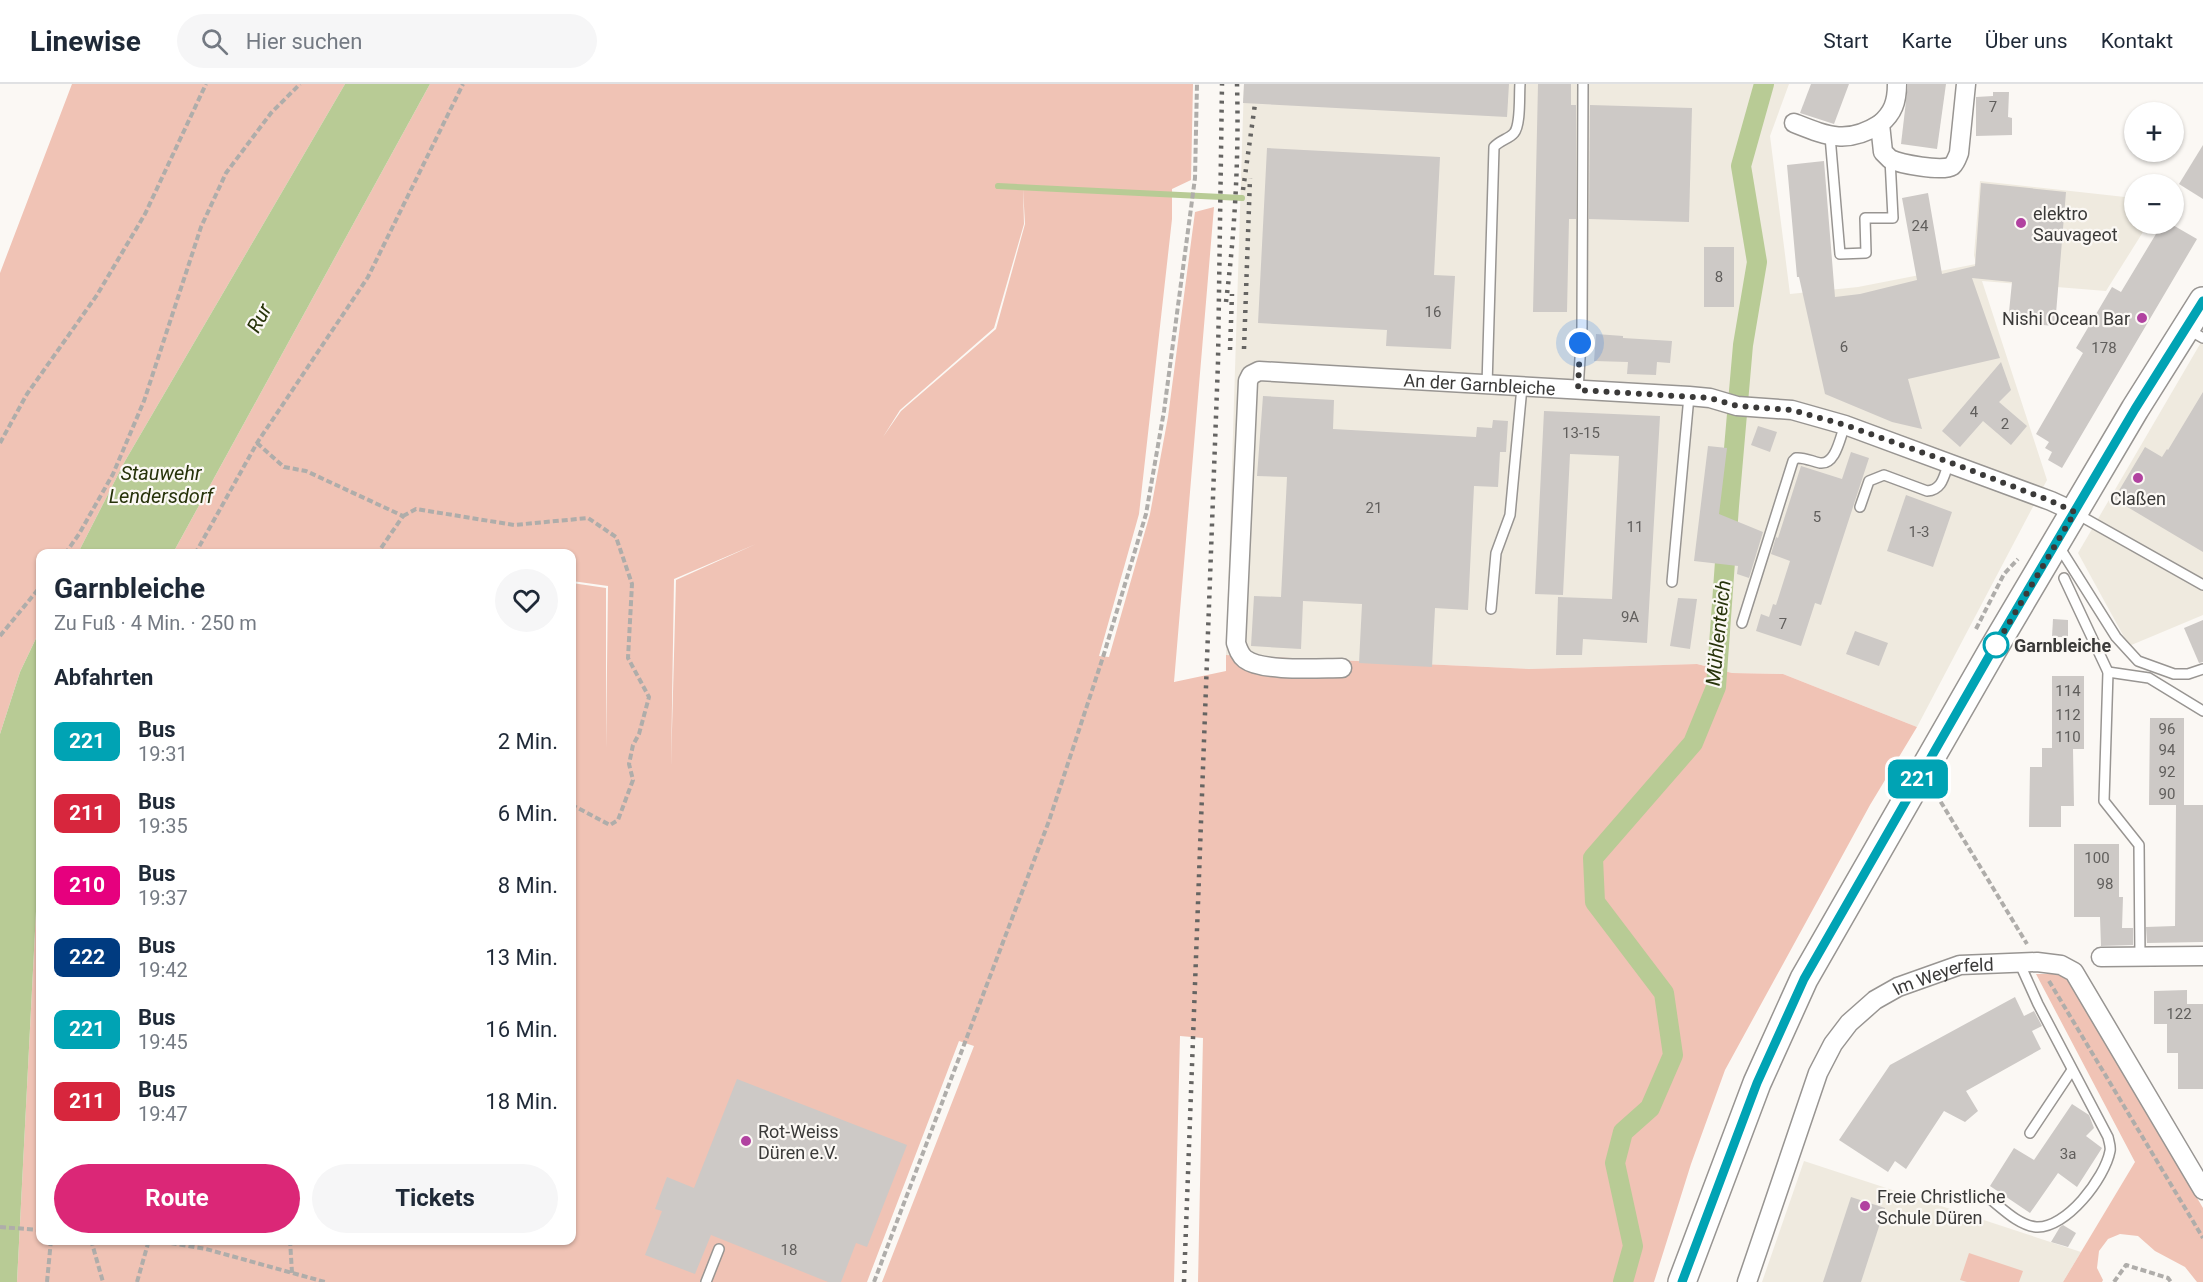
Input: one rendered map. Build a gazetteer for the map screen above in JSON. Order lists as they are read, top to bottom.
{
  "streets": {
    "street": ["An der Garnbleiche", "Im Weyerfeld"]
  },
  "water": ["Rur", "Stauwehr Lendersdorf", "Mühlenteich"],
  "places": [
    "elektro Sauvageot",
    "Nishi Ocean Bar",
    "Claßen",
    "Garnbleiche",
    "Rot-Weiss Düren e.V.",
    "Freie Christliche Schule Düren"
  ],
  "lines": ["bus line 221"],
  "house_numbers": [
    "7",
    "24",
    "8",
    "16",
    "6",
    "178",
    "4",
    "2",
    "13-15",
    "21",
    "5",
    "11",
    "1-3",
    "9A",
    "7",
    "114",
    "112",
    "96",
    "110",
    "94",
    "92",
    "90",
    "100",
    "98",
    "122",
    "3a",
    "18"
  ],
  "page": {
    "header": "Linewise",
    "search": "Hier suchen",
    "nav": [
      "Start",
      "Karte",
      "Über uns",
      "Kontakt"
    ],
    "on_map": "221",
    "map_buttons": ["+", "−"],
    "heading": [
      ["Garnbleiche", "Zu Fuß · 4 Min. · 250 m"],
      "Abfahrten"
    ],
    "list": [
      {
        "mark": "221",
        "name": "Bus",
        "note": "19:31",
        "value": "2 Min."
      },
      {
        "mark": "211",
        "name": "Bus",
        "note": "19:35",
        "value": "6 Min."
      },
      {
        "mark": "210",
        "name": "Bus",
        "note": "19:37",
        "value": "8 Min."
      },
      {
        "mark": "222",
        "name": "Bus",
        "note": "19:42",
        "value": "13 Min."
      },
      {
        "mark": "221",
        "name": "Bus",
        "note": "19:45",
        "value": "16 Min."
      },
      {
        "mark": "211",
        "name": "Bus",
        "note": "19:47",
        "value": "18 Min."
      }
    ],
    "buttons": ["Route", "Tickets"]
  }
}
